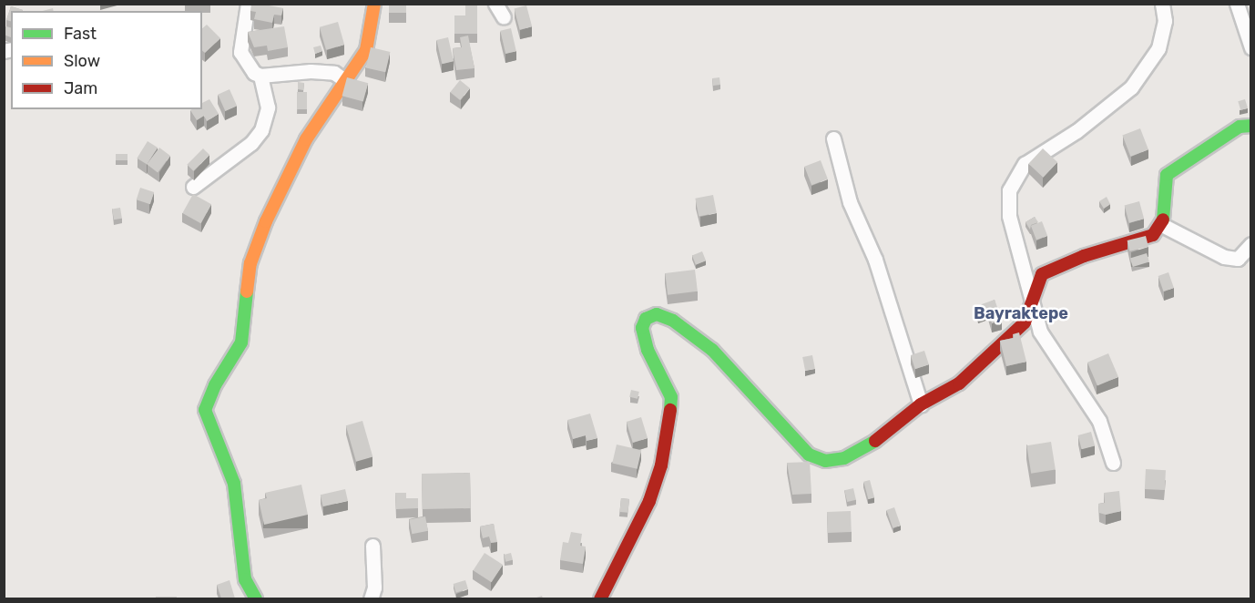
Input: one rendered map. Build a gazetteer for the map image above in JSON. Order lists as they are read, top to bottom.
{
  "districts": ["Bayraktepe"],
  "legend": ["Fast", "Slow", "Jam"]
}
